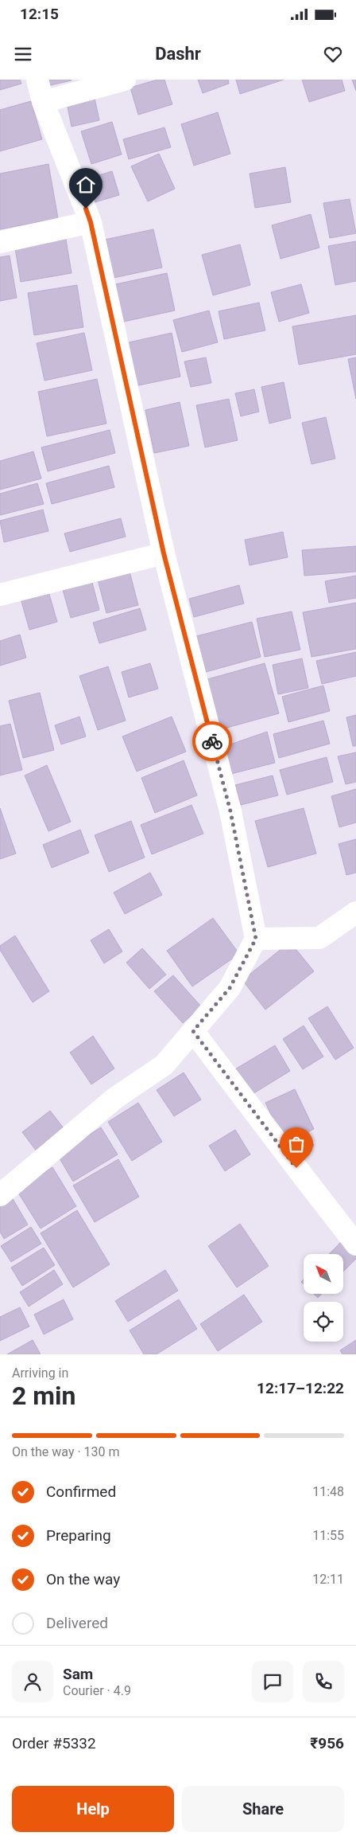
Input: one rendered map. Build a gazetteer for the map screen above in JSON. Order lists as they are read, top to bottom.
{
  "north": "top left",
  "page": {
    "status": "12:15",
    "header": "Dashr",
    "heading": ["2 min", "Arriving in", "12:17–12:22"],
    "panel": [
      "Sam",
      "Courier · 4.9",
      "Order #5332",
      "₹956"
    ],
    "bar": "On the way · 130 m",
    "list": [
      ["Confirmed", "11:48"],
      ["Preparing", "11:55"],
      ["On the way", "12:11"],
      "Delivered"
    ],
    "buttons": ["Help", "Share"]
  }
}
